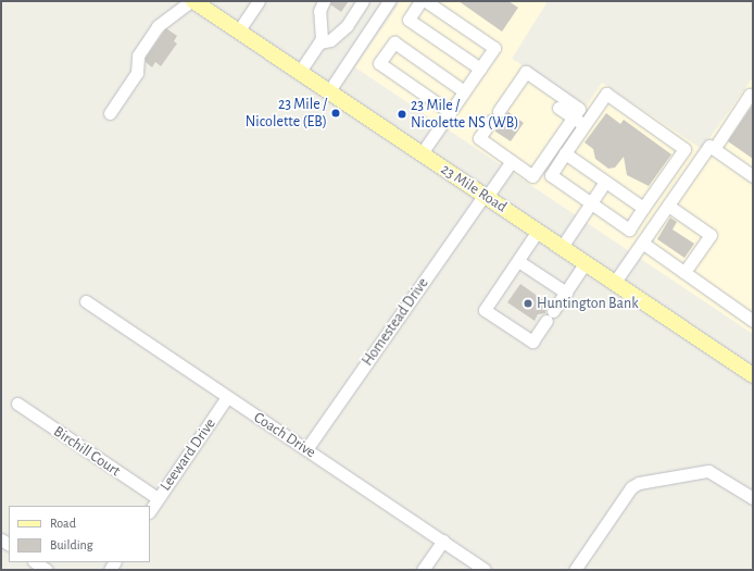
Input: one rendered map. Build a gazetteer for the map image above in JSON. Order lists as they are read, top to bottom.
{
  "streets": {
    "main road": ["23 Mile Road"],
    "street": [
      "Homestead Drive",
      "Coach Drive",
      "Birchill Court",
      "Leeward Drive"
    ]
  },
  "crossings": [
    ["23 Mile Road", "Homestead Drive"],
    ["Homestead Drive", "Coach Drive"],
    ["Coach Drive", "Leeward Drive"],
    ["Birchill Court", "Leeward Drive"]
  ],
  "places": ["23 Mile / Nicolette (EB)", "23 Mile / Nicolette NS (WB)", "Huntington Bank"],
  "legend": ["Road", "Building"]
}
